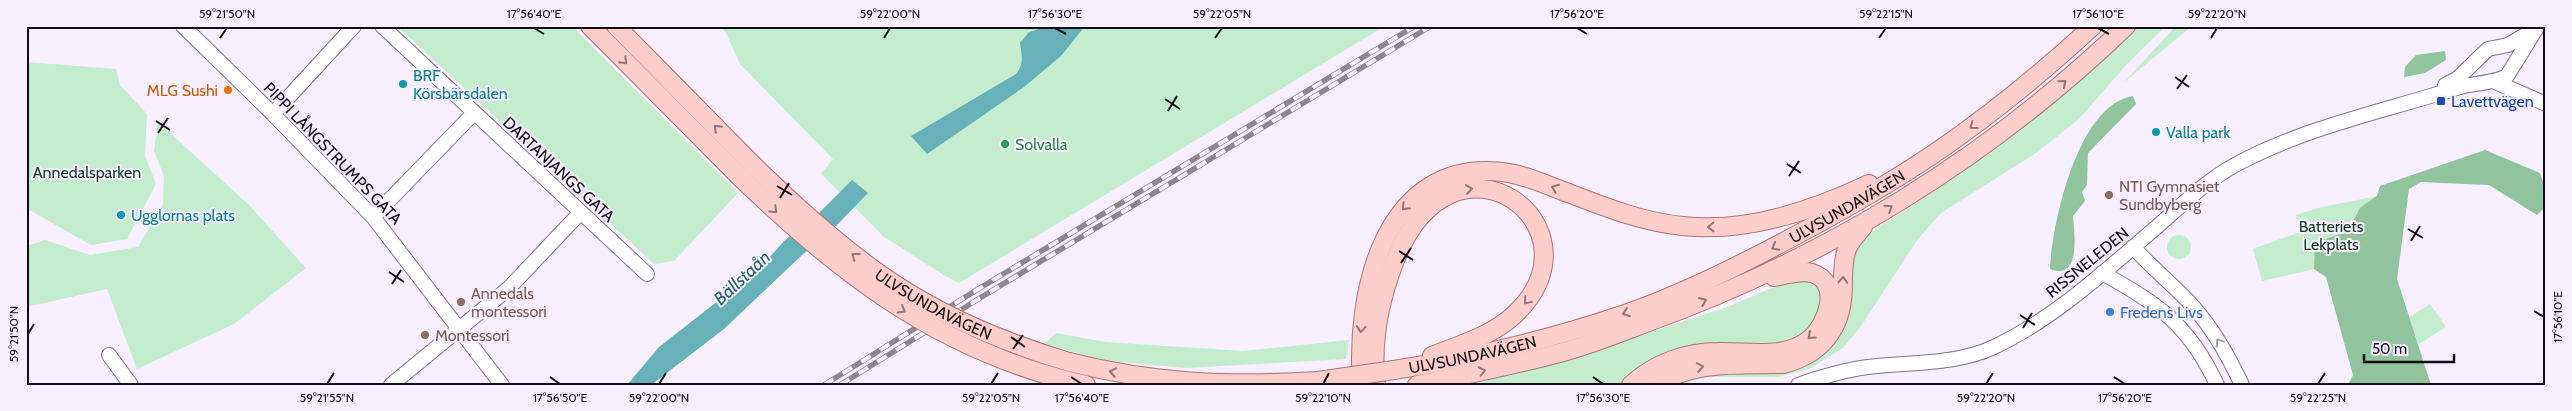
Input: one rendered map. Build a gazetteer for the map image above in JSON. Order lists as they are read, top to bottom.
{
  "streets": {
    "main road": ["ULVSUNDAVÄGEN"],
    "street": ["PIPPI LÅNGSTRUMPS GATA", "DARTANJANGS GATA", "RISSNELEDEN"]
  },
  "water": ["Bällstaån"],
  "parks": ["Annedalsparken", "Batteriets Lekplats"],
  "places": {
    "other": [
      "BRF Körsbärsdalen",
      "MLG Sushi",
      "Valla park",
      "Solvalla",
      "NTI Gymnasiet Sundbyberg",
      "Ugglornas plats",
      "Annedals montessori",
      "Fredens Livs",
      "Montessori"
    ],
    "transit": ["Lavettvägen"]
  },
  "scale_bar": "50 m",
  "coordinates": [
    "59°21'50\"N",
    "17°56'40\"E",
    "59°22'00\"N",
    "17°56'30\"E",
    "59°22'05\"N",
    "17°56'20\"E",
    "59°22'15\"N",
    "17°56'10\"E",
    "59°22'20\"N",
    "59°21'55\"N",
    "17°56'50\"E",
    "59°22'10\"N",
    "59°22'25\"N"
  ]
}
